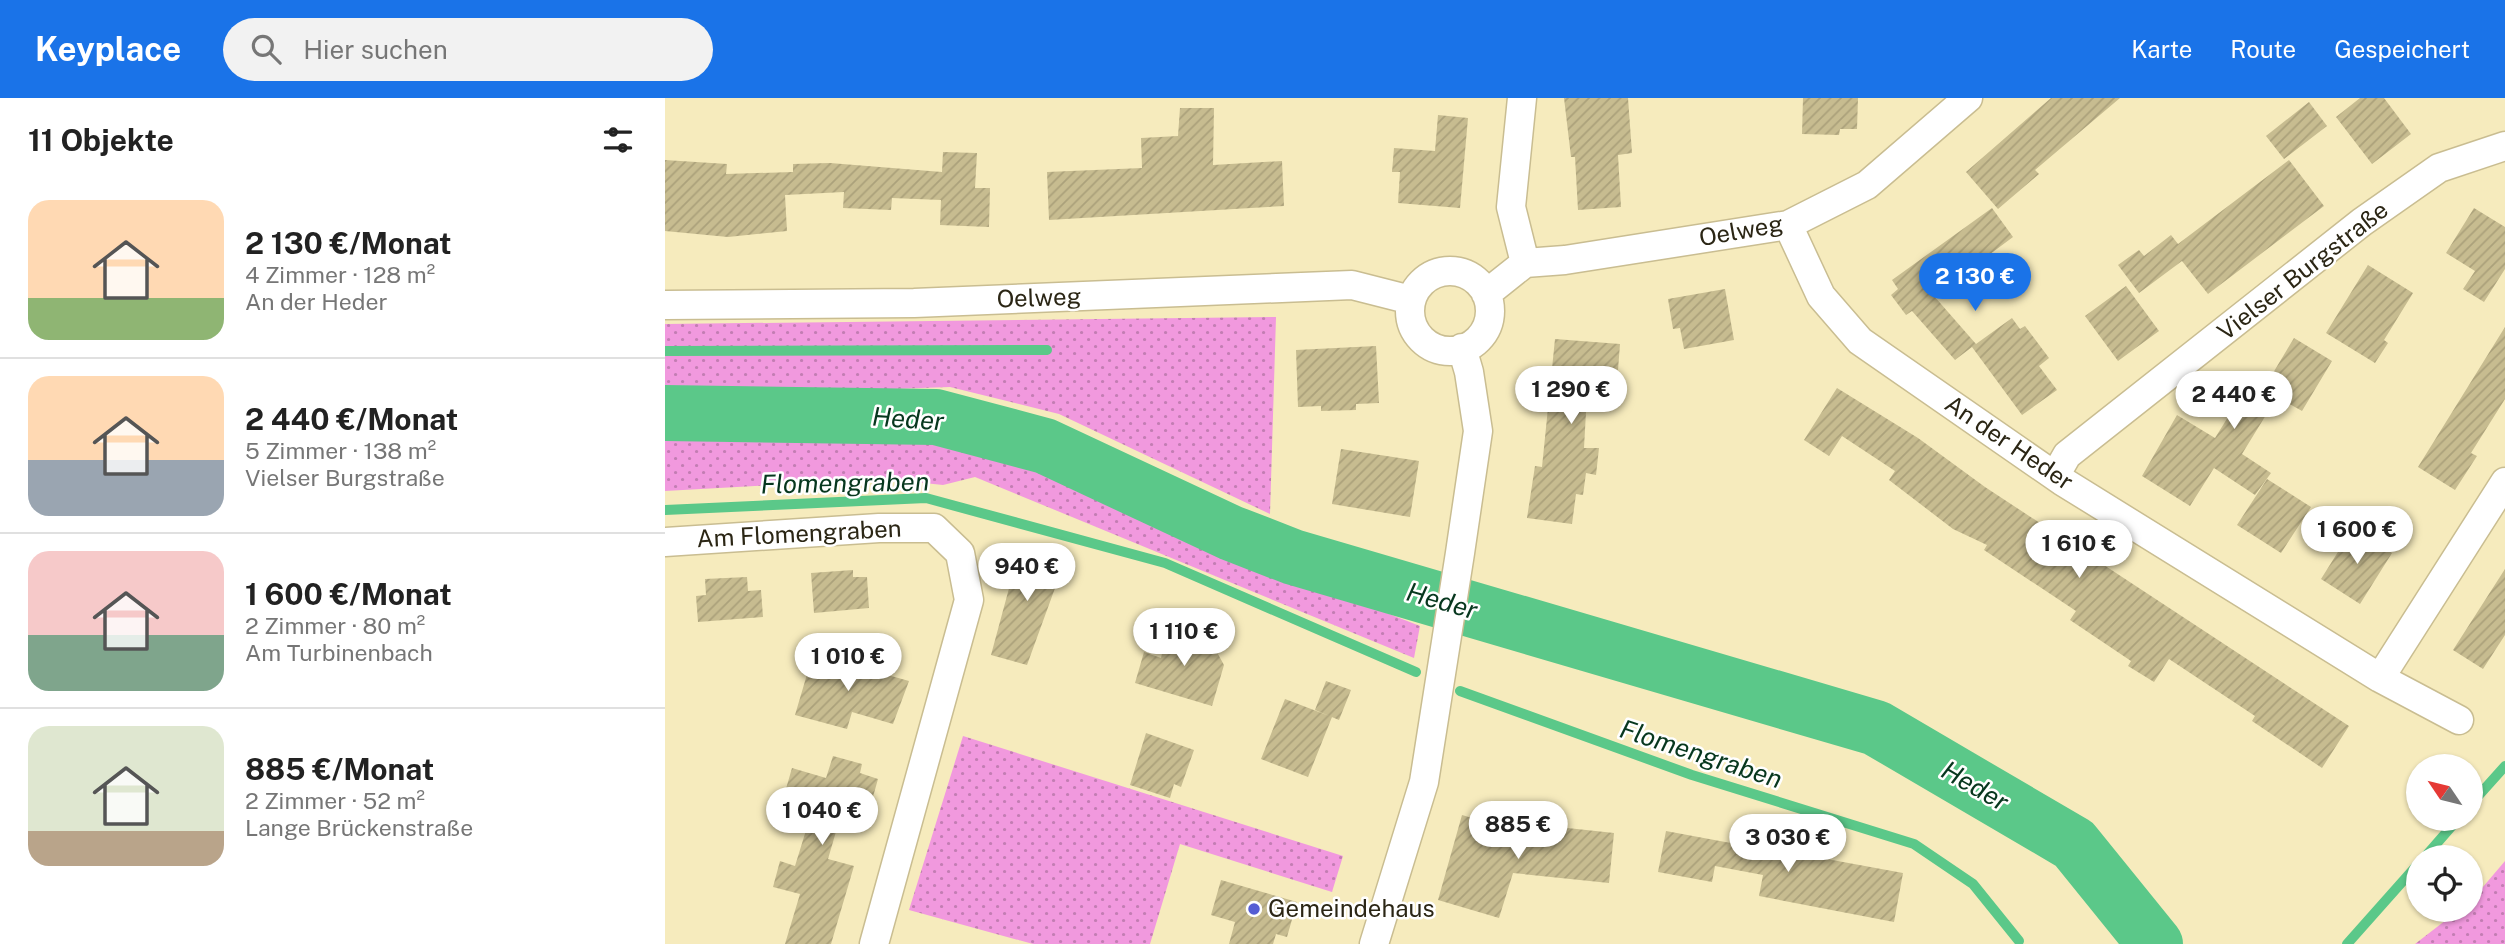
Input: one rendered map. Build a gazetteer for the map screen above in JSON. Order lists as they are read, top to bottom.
{
  "streets": {
    "street": [
      "Oelweg",
      "Vielser Burgstraße",
      "An der Heder",
      "Am Flomengraben"
    ]
  },
  "crossings": [
    ["Oelweg", "An der Heder"],
    ["Vielser Burgstraße", "An der Heder"]
  ],
  "water": ["Heder", "Flomengraben"],
  "places": ["Gemeindehaus"],
  "north": "top left",
  "page": {
    "header": "Keyplace",
    "search": "Hier suchen",
    "nav": ["Karte", "Route", "Gespeichert"],
    "heading": "11 Objekte",
    "list": [
      {
        "name": "2 130 €/Monat",
        "note": "4 Zimmer · 128 m² · An der Heder"
      },
      {
        "name": "2 440 €/Monat",
        "note": "5 Zimmer · 138 m² · Vielser Burgstraße"
      },
      {
        "name": "1 600 €/Monat",
        "note": "2 Zimmer · 80 m² · Am Turbinenbach"
      },
      {
        "name": "885 €/Monat",
        "note": "2 Zimmer · 52 m² · Lange Brückenstraße"
      }
    ],
    "price": [
      "2 130 €",
      "1 290 €",
      "2 440 €",
      "1 600 €",
      "1 610 €",
      "940 €",
      "1 110 €",
      "1 010 €",
      "1 040 €",
      "885 €",
      "3 030 €"
    ]
  }
}
